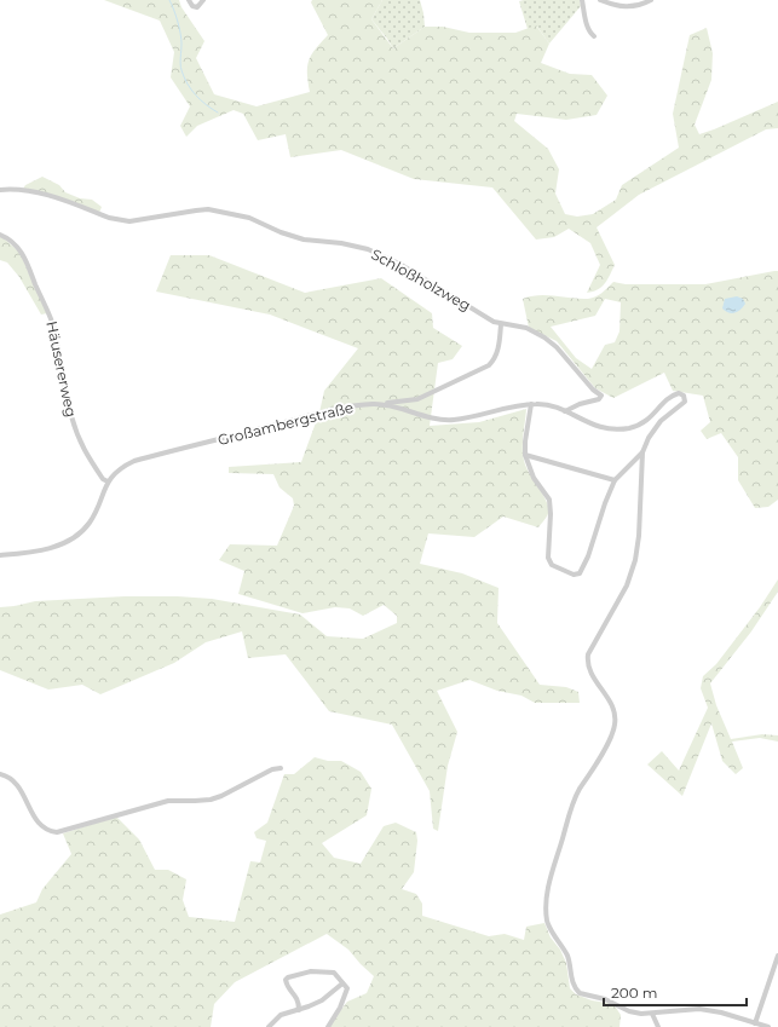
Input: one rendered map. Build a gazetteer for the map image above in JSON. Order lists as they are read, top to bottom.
{
  "streets": {
    "street": ["Schloßholzweg", "Häusererweg", "Großambergstraße"]
  },
  "crossings": [
    ["Schloßholzweg", "Großambergstraße"],
    ["Häusererweg", "Großambergstraße"]
  ],
  "scale_bar": "200 m"
}
